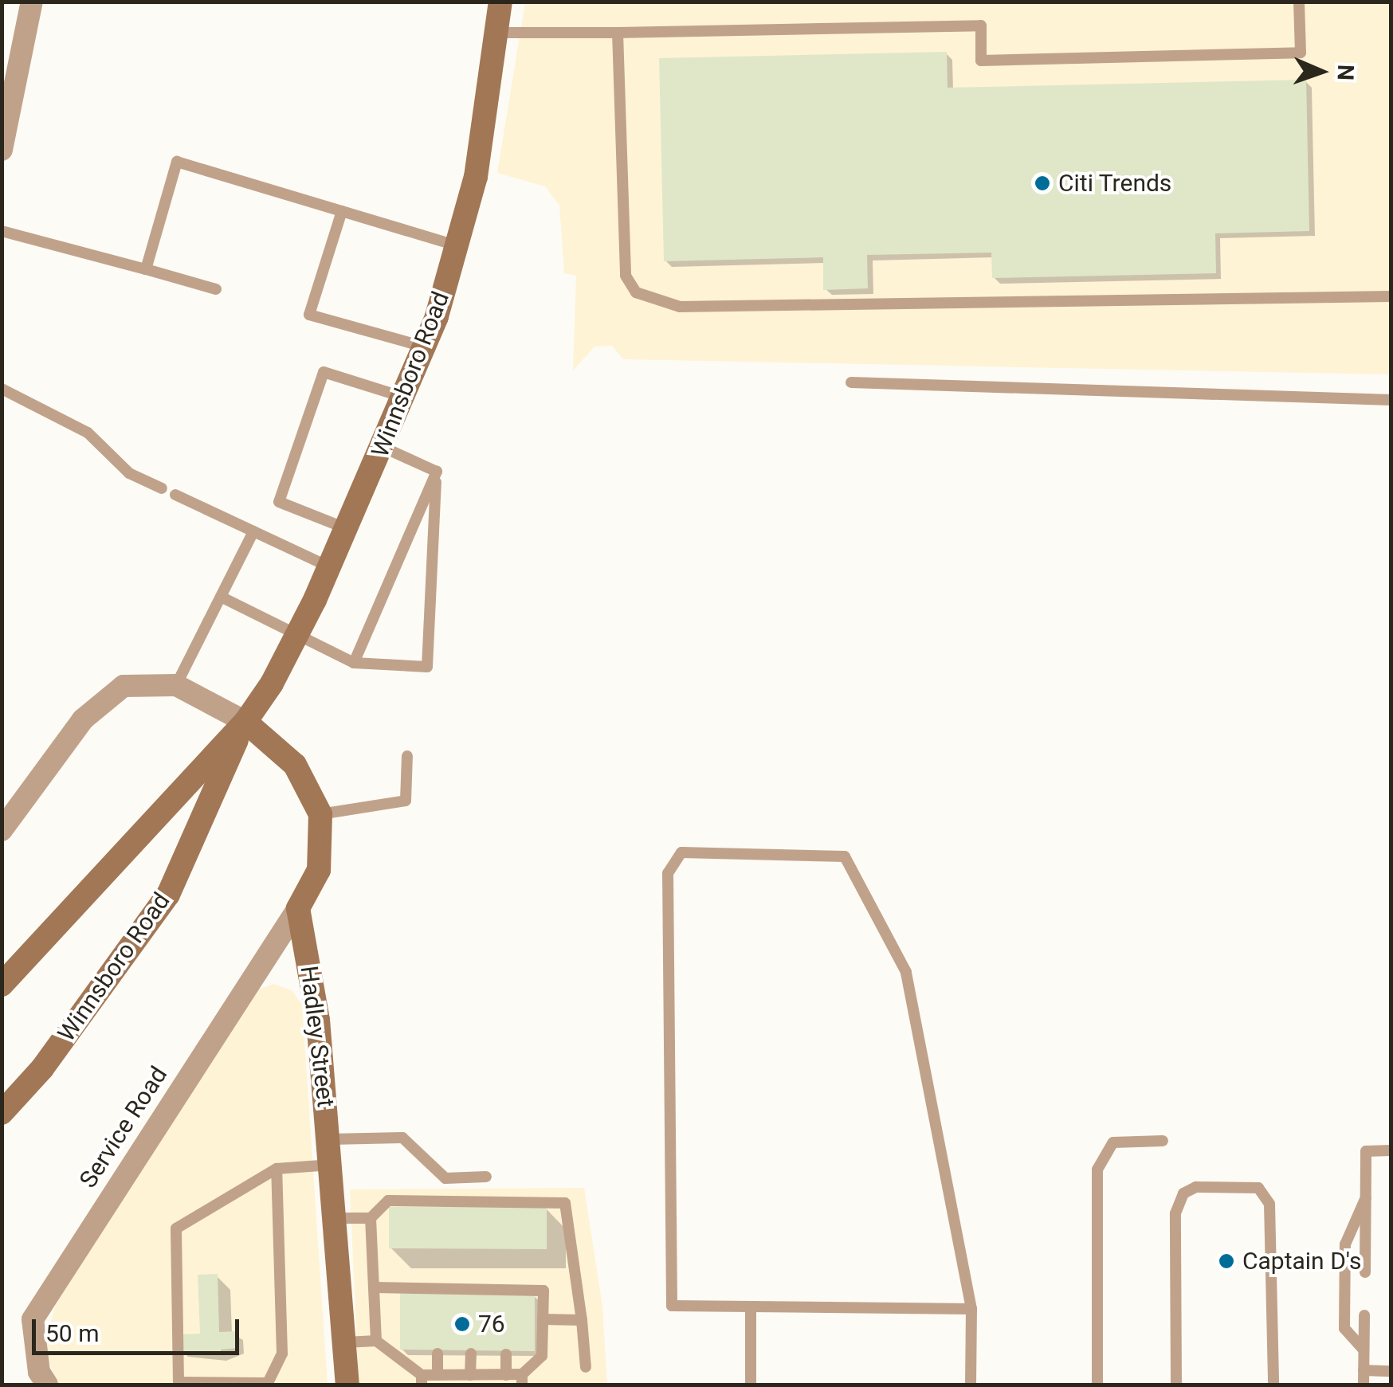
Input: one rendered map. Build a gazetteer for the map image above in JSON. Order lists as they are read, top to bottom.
{
  "streets": {
    "main road": ["Winnsboro Road", "Hadley Street"],
    "street": ["Service Road"]
  },
  "crossings": [
    ["Hadley Street", "Service Road"]
  ],
  "places": ["Citi Trends", "Captain D's", "76"],
  "scale_bar": "50 m",
  "north": "right"
}
